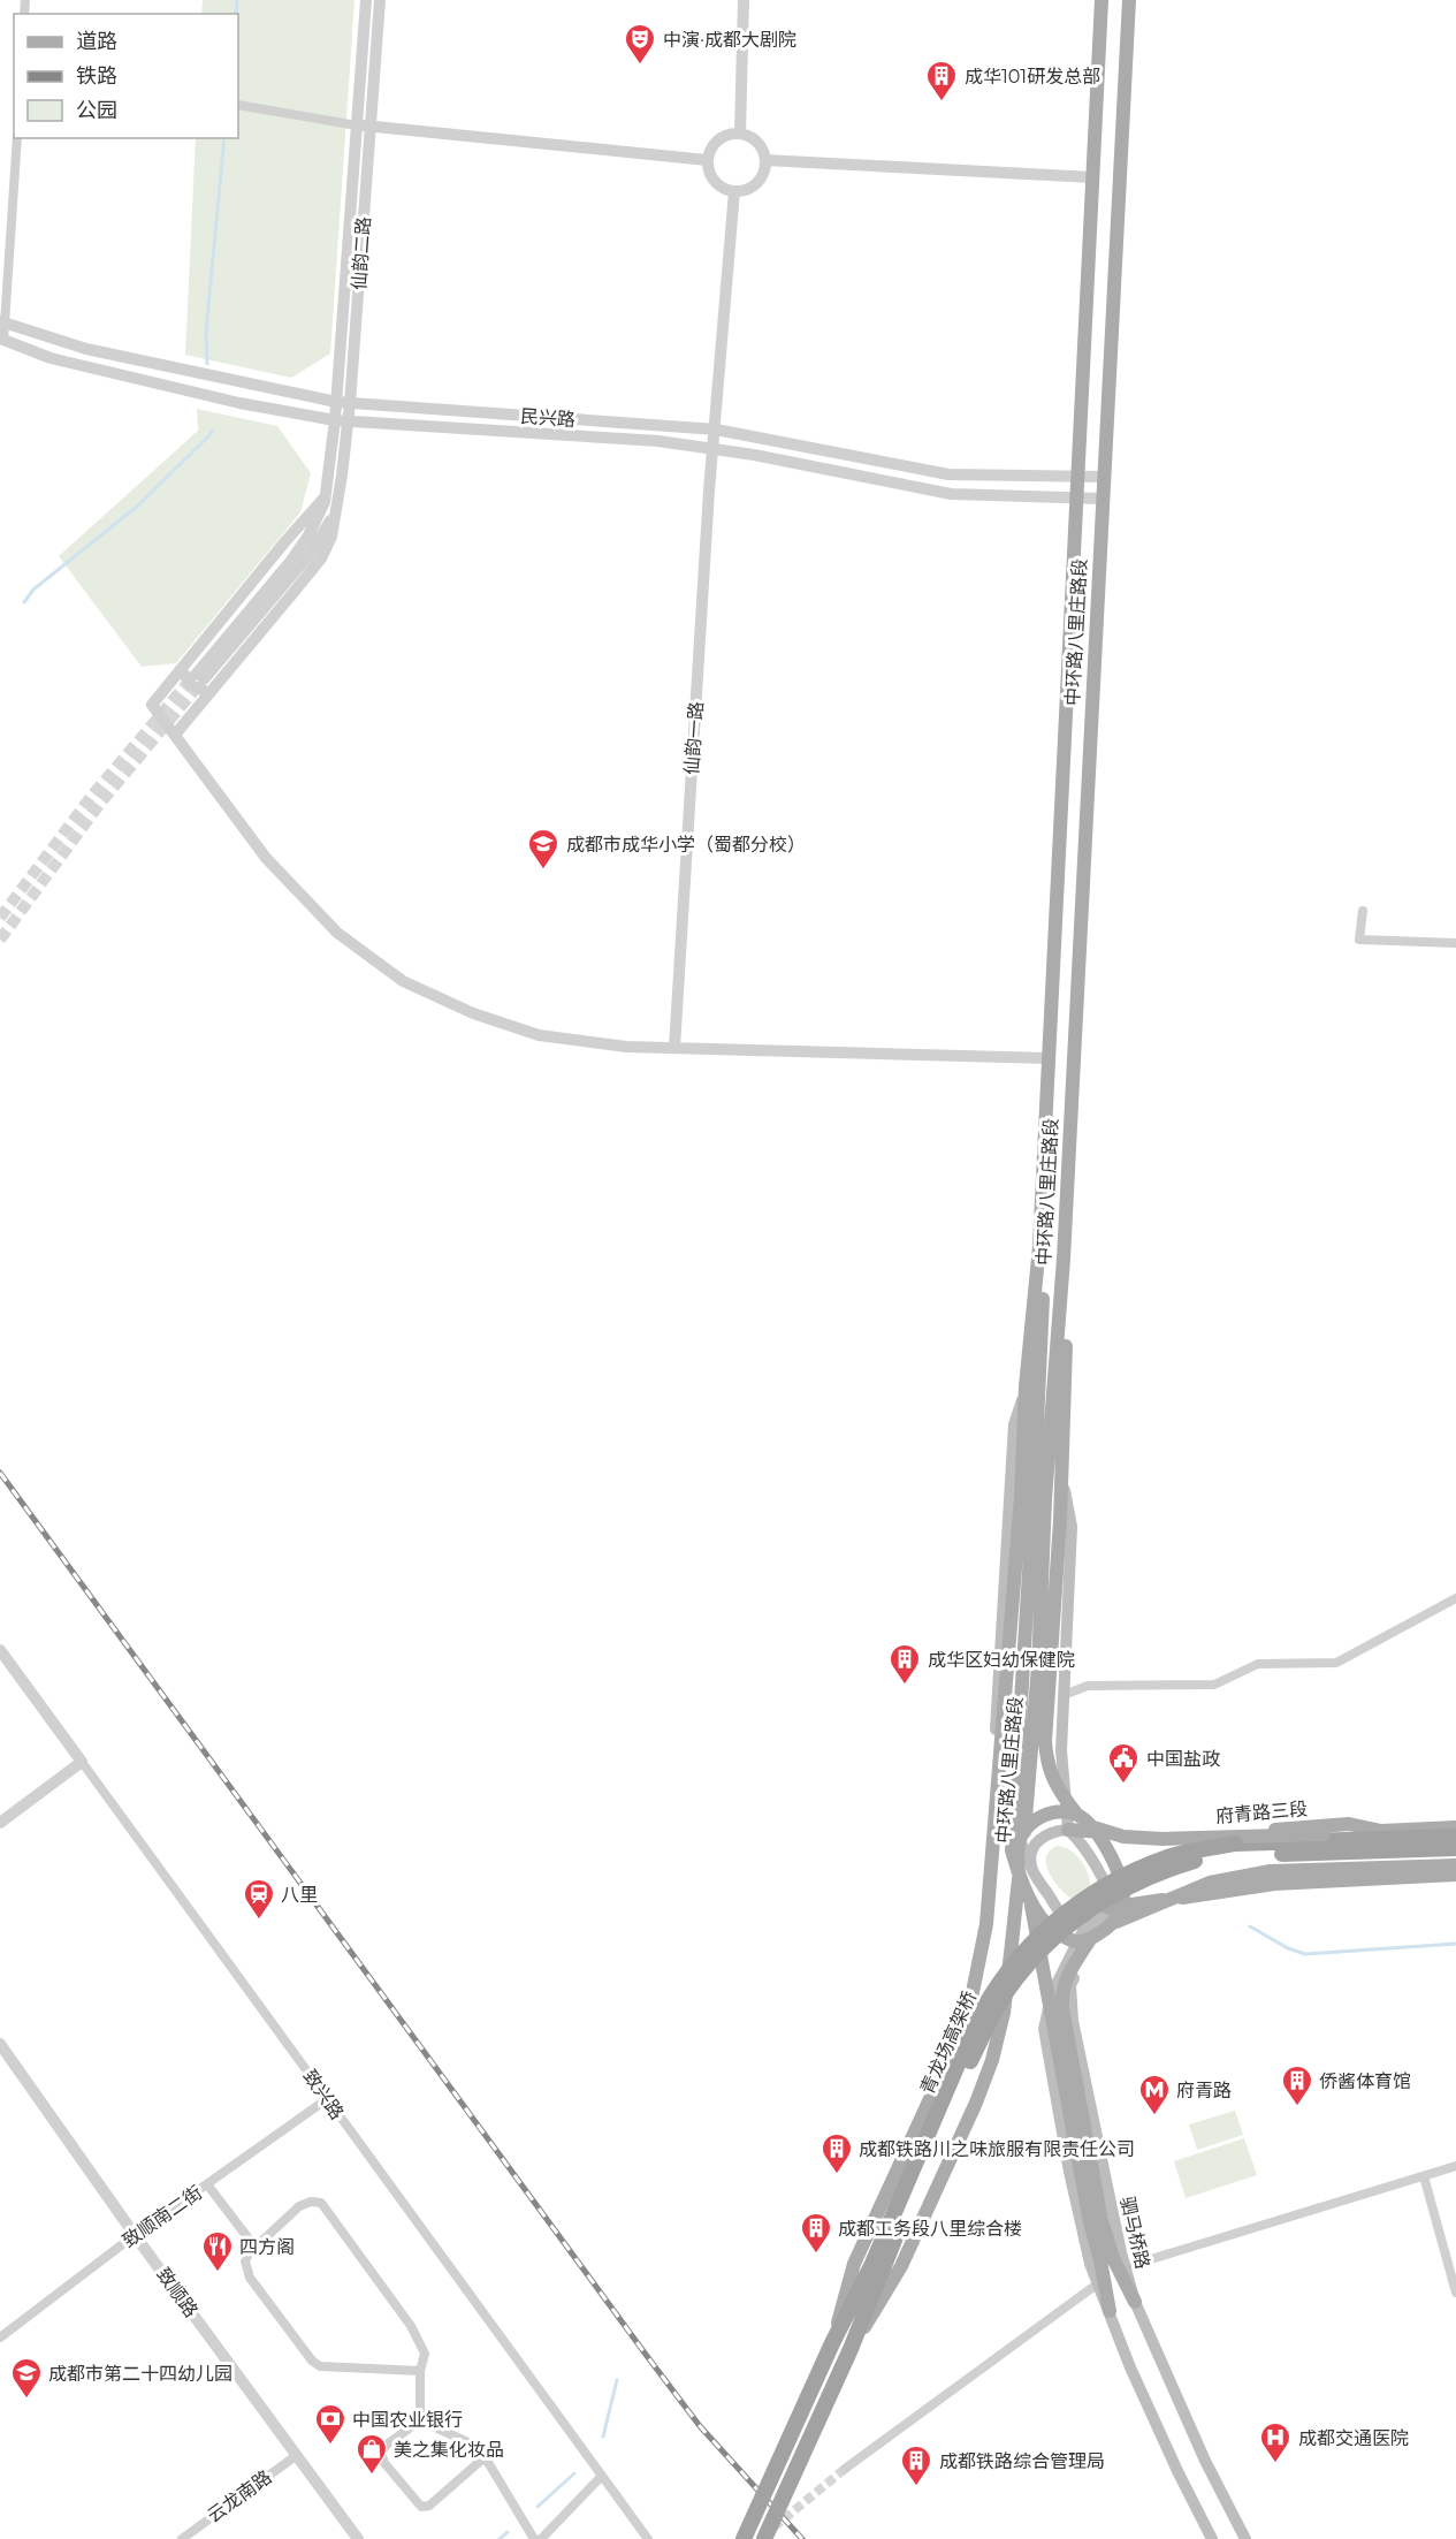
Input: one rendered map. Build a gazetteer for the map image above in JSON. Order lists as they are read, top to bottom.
{
  "streets": {
    "highway": ["青龙场高架桥"],
    "main road": ["中环路八里庄路段", "府青路三段", "驷马桥路"],
    "street": [
      "仙韵二路",
      "民兴路",
      "仙韵一路",
      "致兴路",
      "致顺南二街",
      "致顺路",
      "云龙南路"
    ]
  },
  "crossings": [
    ["仙韵二路", "民兴路"],
    ["民兴路", "中环路八里庄路段"],
    ["民兴路", "仙韵一路"],
    ["中环路八里庄路段", "青龙场高架桥"],
    ["致兴路", "致顺南二街"],
    ["致顺南二街", "致顺路"],
    ["致顺路", "云龙南路"]
  ],
  "places": {
    "theatre": ["中演·成都大剧院"],
    "building": [
      "成华101研发总部",
      "成华区妇幼保健院",
      "侨酱体育馆",
      "成都铁路川之味旅服有限责任公司",
      "成都工务段八里综合楼",
      "成都铁路综合管理局"
    ],
    "school or university": ["成都市成华小学（蜀都分校）", "成都市第二十四幼儿园"],
    "public building": ["中国盐政"],
    "station": ["八里"],
    "metro station": ["府青路"],
    "restaurant": ["四方阁"],
    "bank": ["中国农业银行"],
    "hospital": ["成都交通医院"],
    "shop": ["美之集化妆品"]
  },
  "legend": ["道路", "铁路", "公园"]
}
